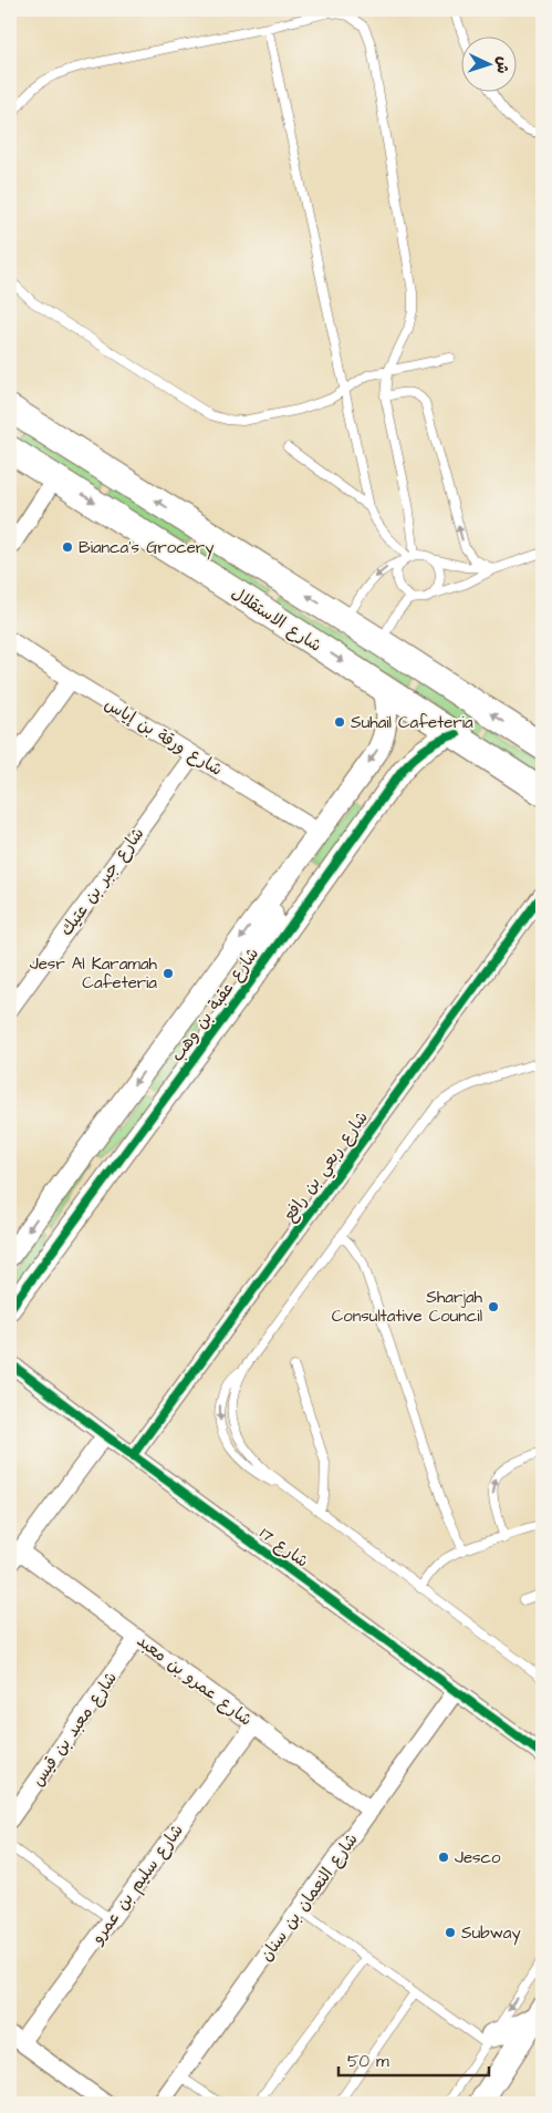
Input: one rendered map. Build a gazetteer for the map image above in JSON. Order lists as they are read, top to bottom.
{
  "streets": {
    "main road": ["شارع الاستقلال"],
    "street": [
      "شارع ورقة بن إياس",
      "شارع جبر بن عتيك",
      "شارع عقبة بن وهب",
      "شارع ربعي بن رافع",
      "شارع 17",
      "شارع عمرو بن معبد",
      "شارع معبد بن قيس",
      "شارع سليم بن عمرو",
      "شارع النعمان بن سنان"
    ]
  },
  "crossings": [
    ["شارع الاستقلال", "شارع عقبة بن وهب"],
    ["شارع ورقة بن إياس", "شارع جبر بن عتيك"],
    ["شارع ورقة بن إياس", "شارع عقبة بن وهب"],
    ["شارع ربعي بن رافع", "شارع 17"],
    ["شارع 17", "شارع النعمان بن سنان"],
    ["شارع عمرو بن معبد", "شارع معبد بن قيس"],
    ["شارع عمرو بن معبد", "شارع سليم بن عمرو"],
    ["شارع عمرو بن معبد", "شارع النعمان بن سنان"]
  ],
  "places": [
    "Bianca's Grocery",
    "Suhail Cafeteria",
    "Jesr Al Karamah Cafeteria",
    "Sharjah Consultative Council",
    "Jesco",
    "Subway"
  ],
  "scale_bar": "50 m",
  "north": "right"
}
